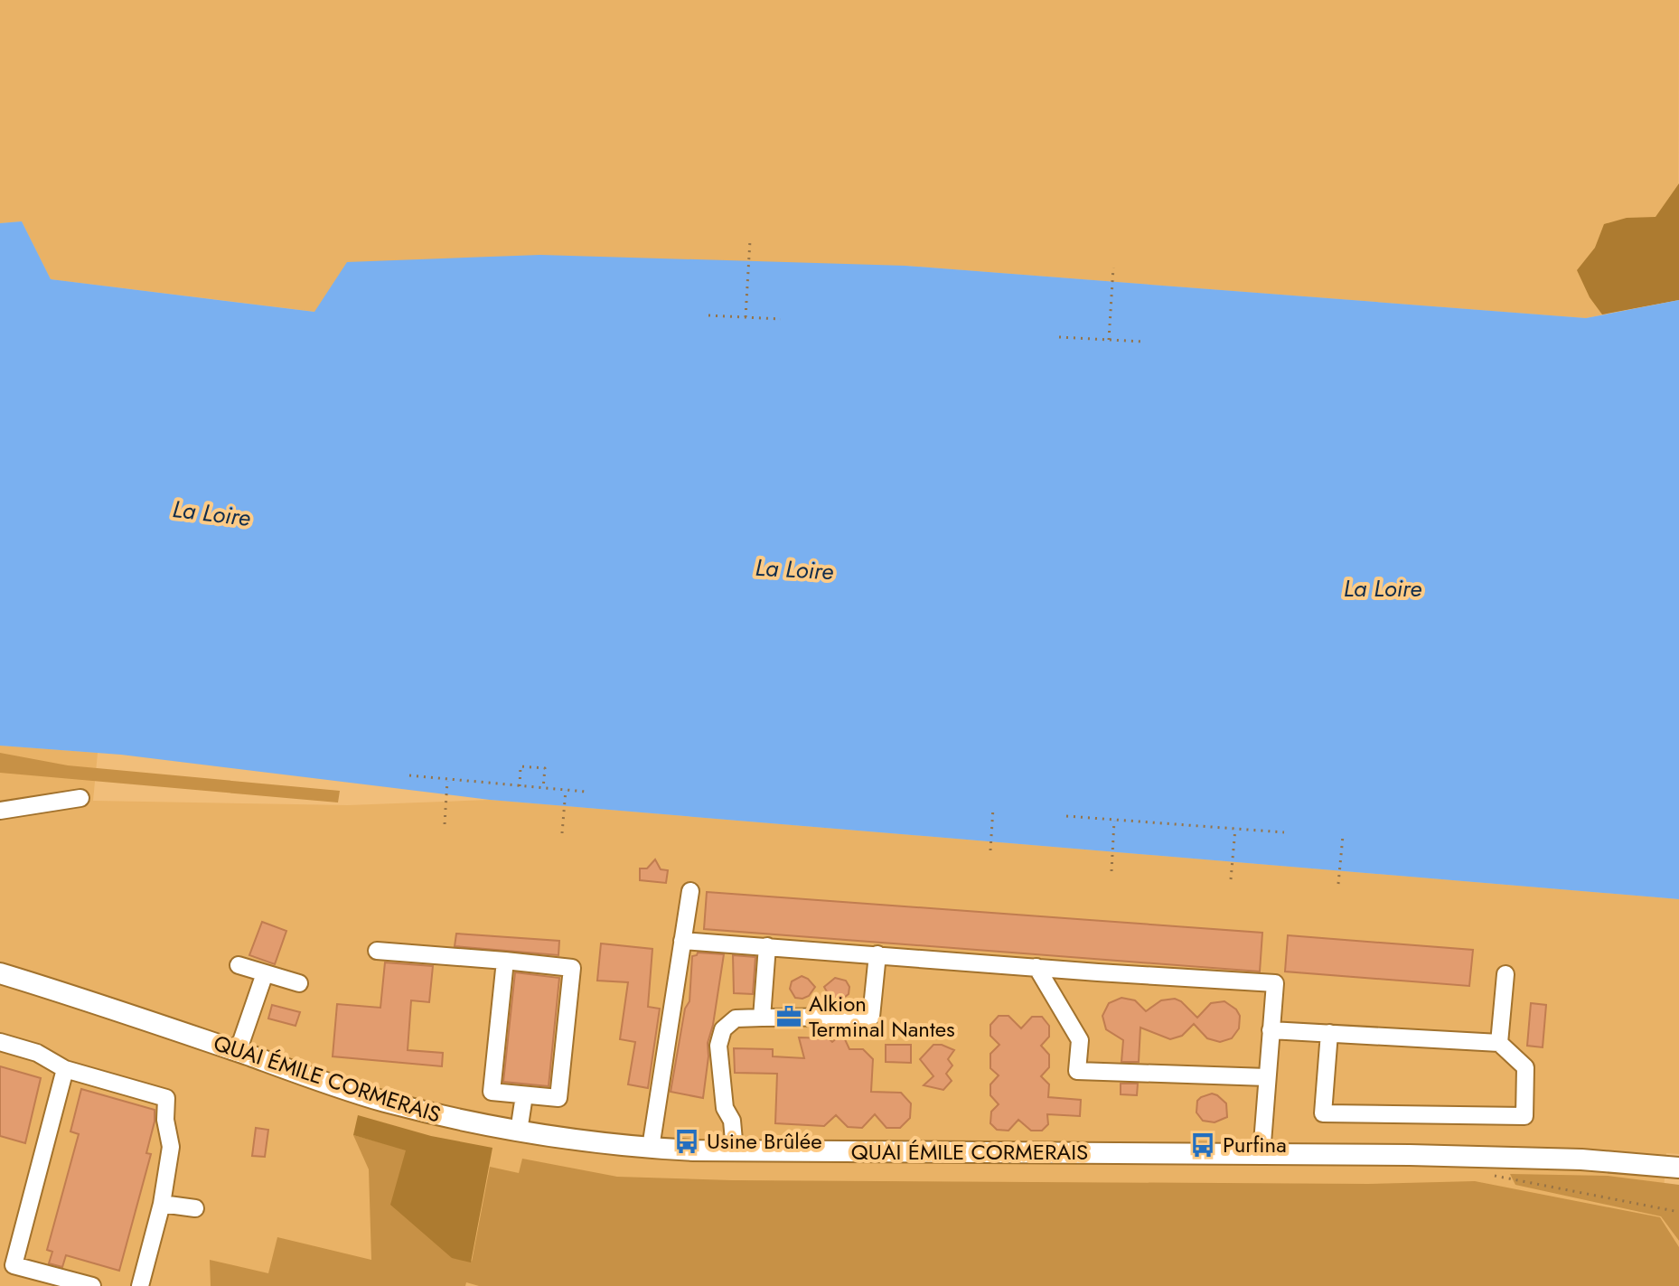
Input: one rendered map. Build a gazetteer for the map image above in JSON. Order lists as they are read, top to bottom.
{
  "streets": {
    "main road": ["QUAI ÉMILE CORMERAIS"]
  },
  "water": ["La Loire"],
  "places": {
    "office": ["Alkion Terminal Nantes"],
    "bus stop": ["Usine Brûlée", "Purfina"]
  }
}
